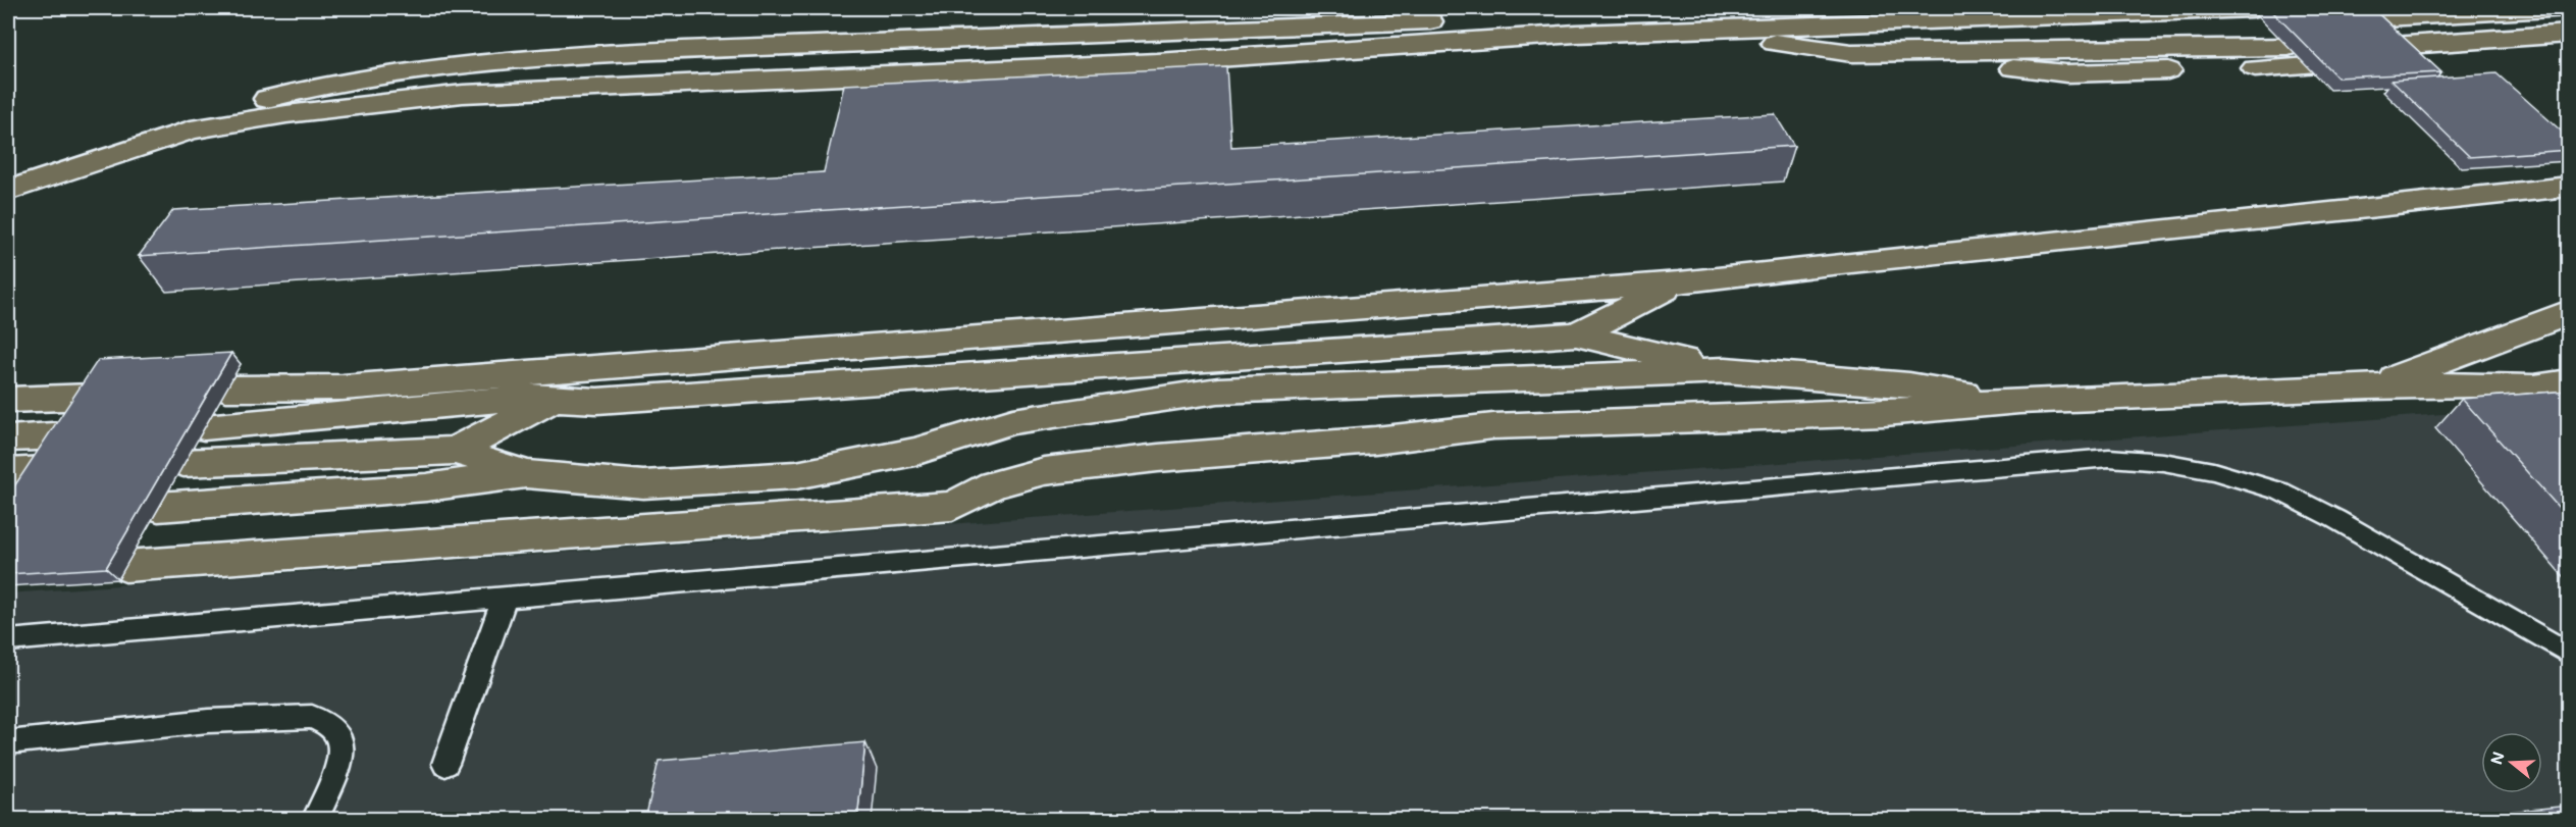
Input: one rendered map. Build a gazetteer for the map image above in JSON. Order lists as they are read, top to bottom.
{
  "north": "left"
}
